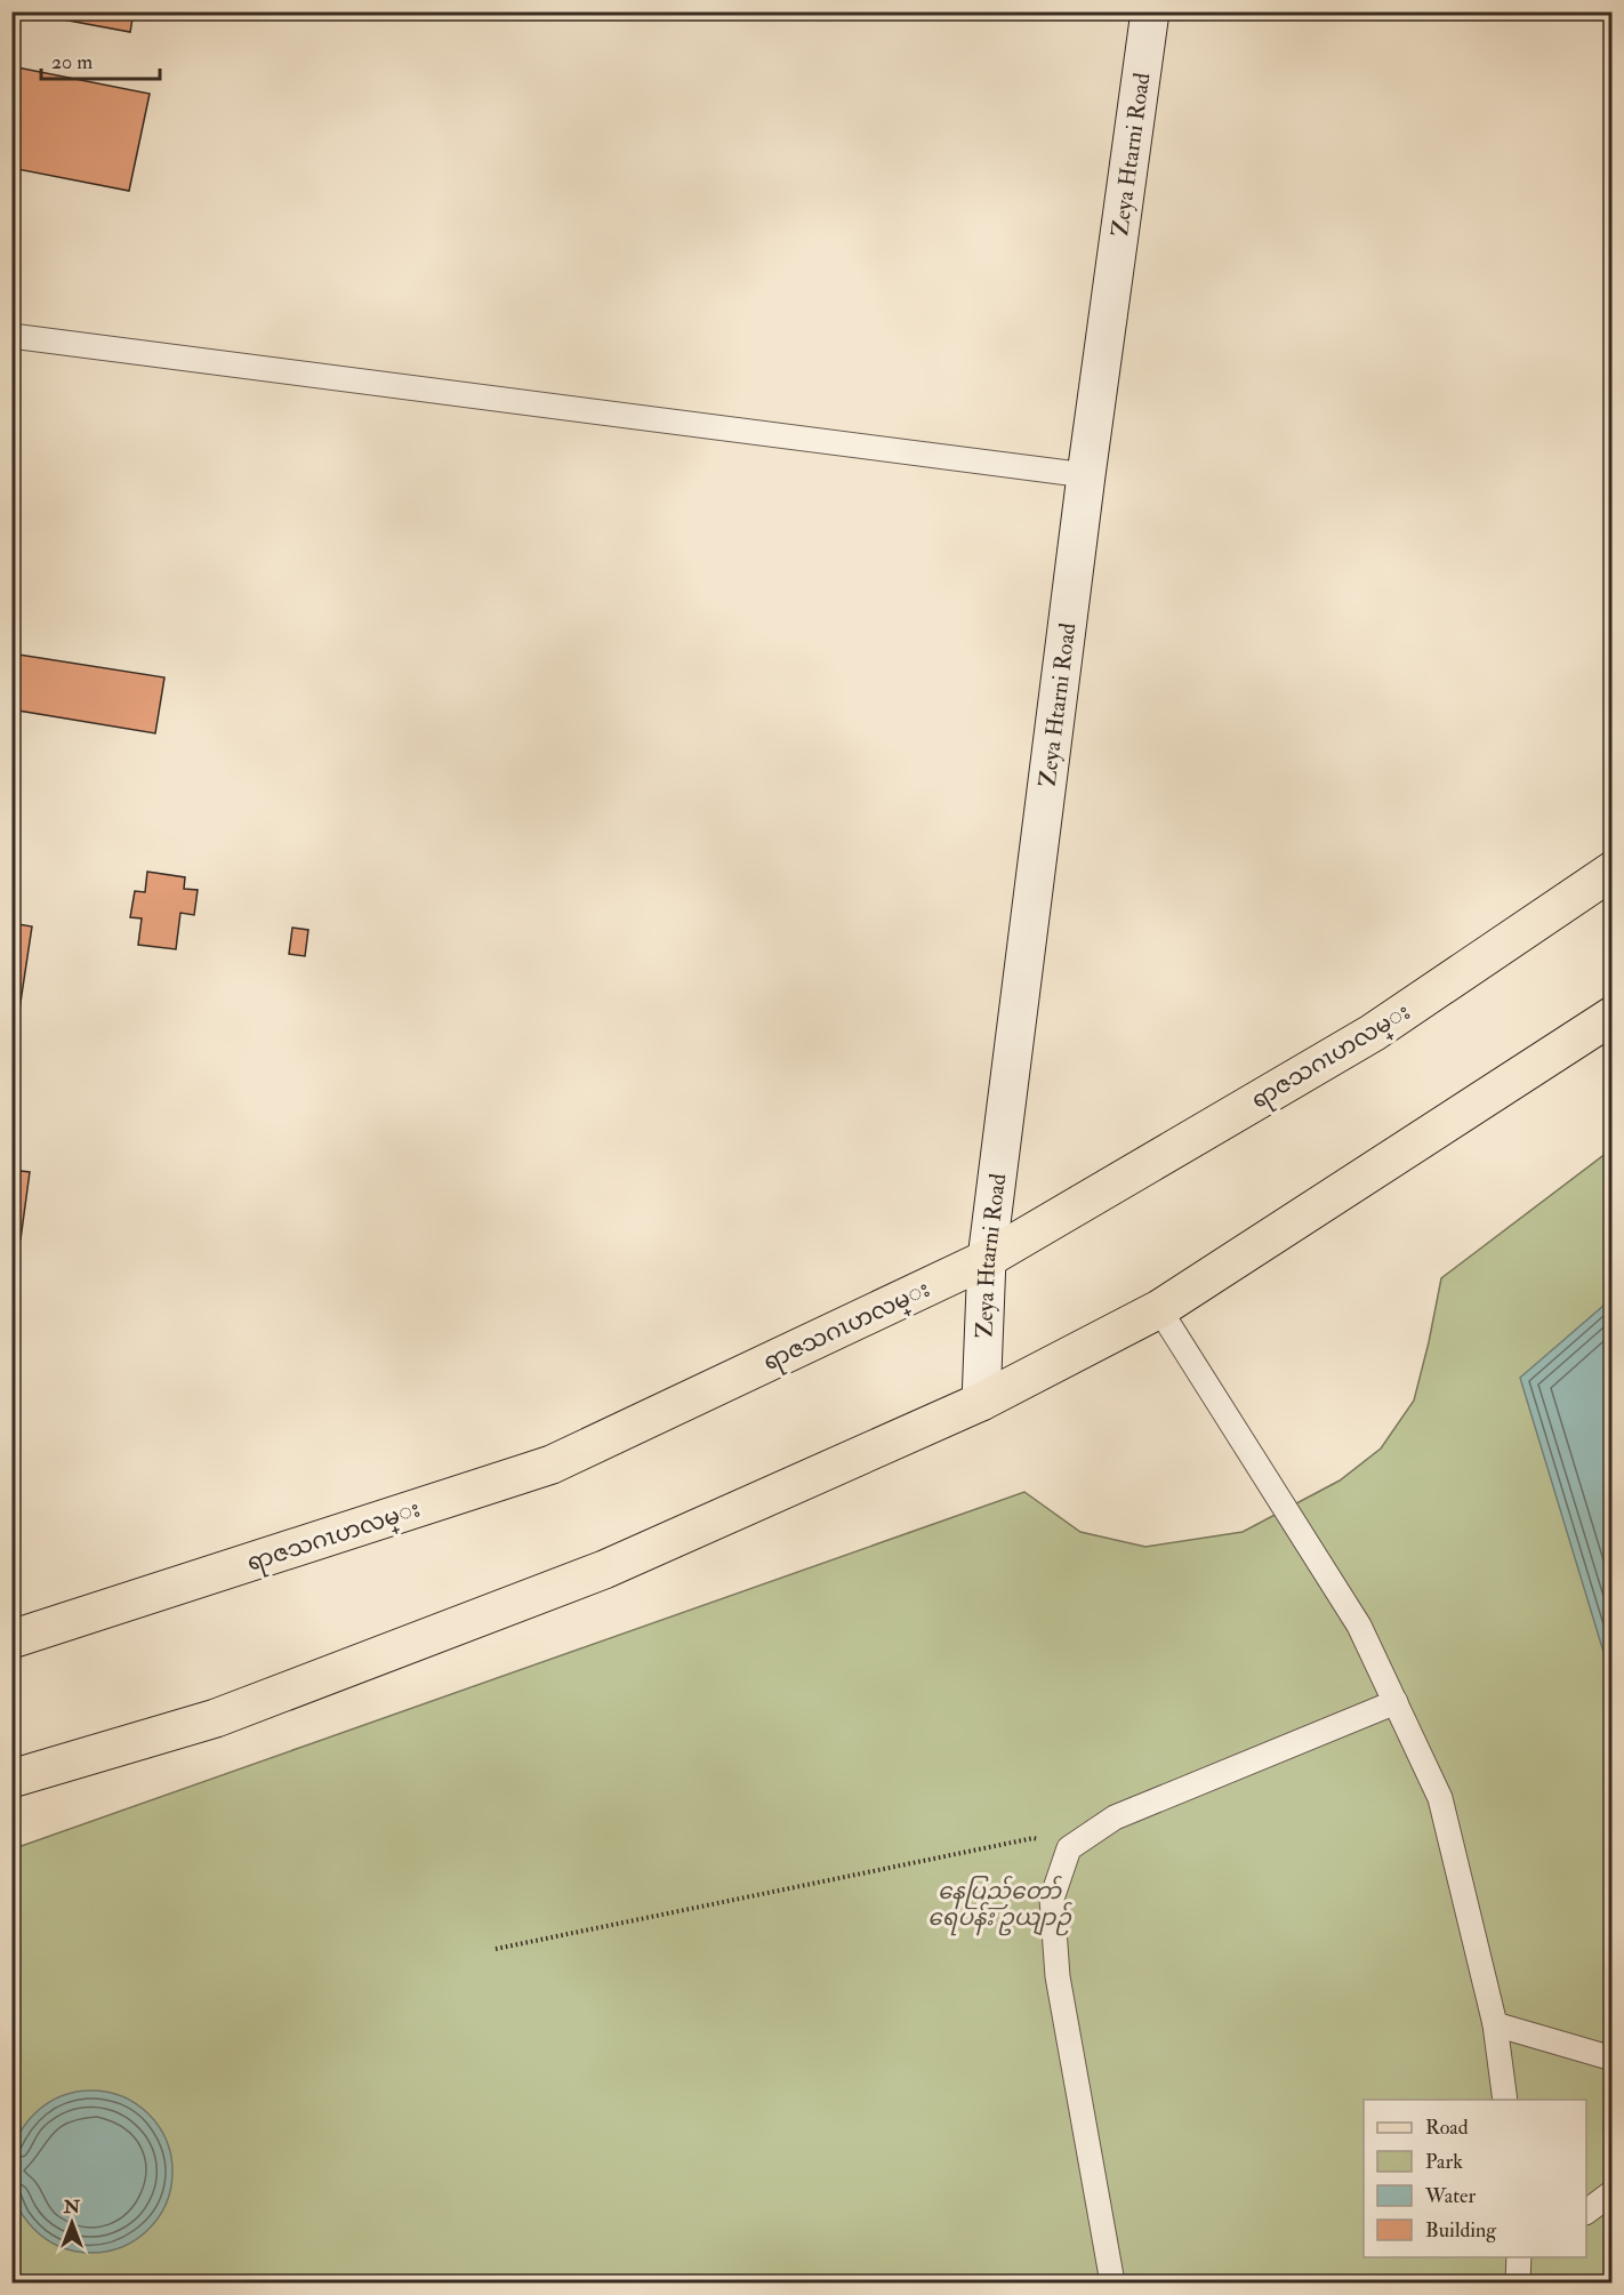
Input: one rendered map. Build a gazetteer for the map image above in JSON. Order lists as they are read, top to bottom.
{
  "streets": {
    "main road": ["Zeya Htarni Road", "ရာဇသဂၤဟလမ္း"]
  },
  "crossings": [
    ["Zeya Htarni Road", "ရာဇသဂၤဟလမ္း"]
  ],
  "parks": ["နေပြည်တော် ရေပန်း ဥယျာဉ်"],
  "legend": [
    "Road",
    "Park",
    "Water",
    "Building"
  ],
  "scale_bar": "20 m",
  "north": "top"
}
